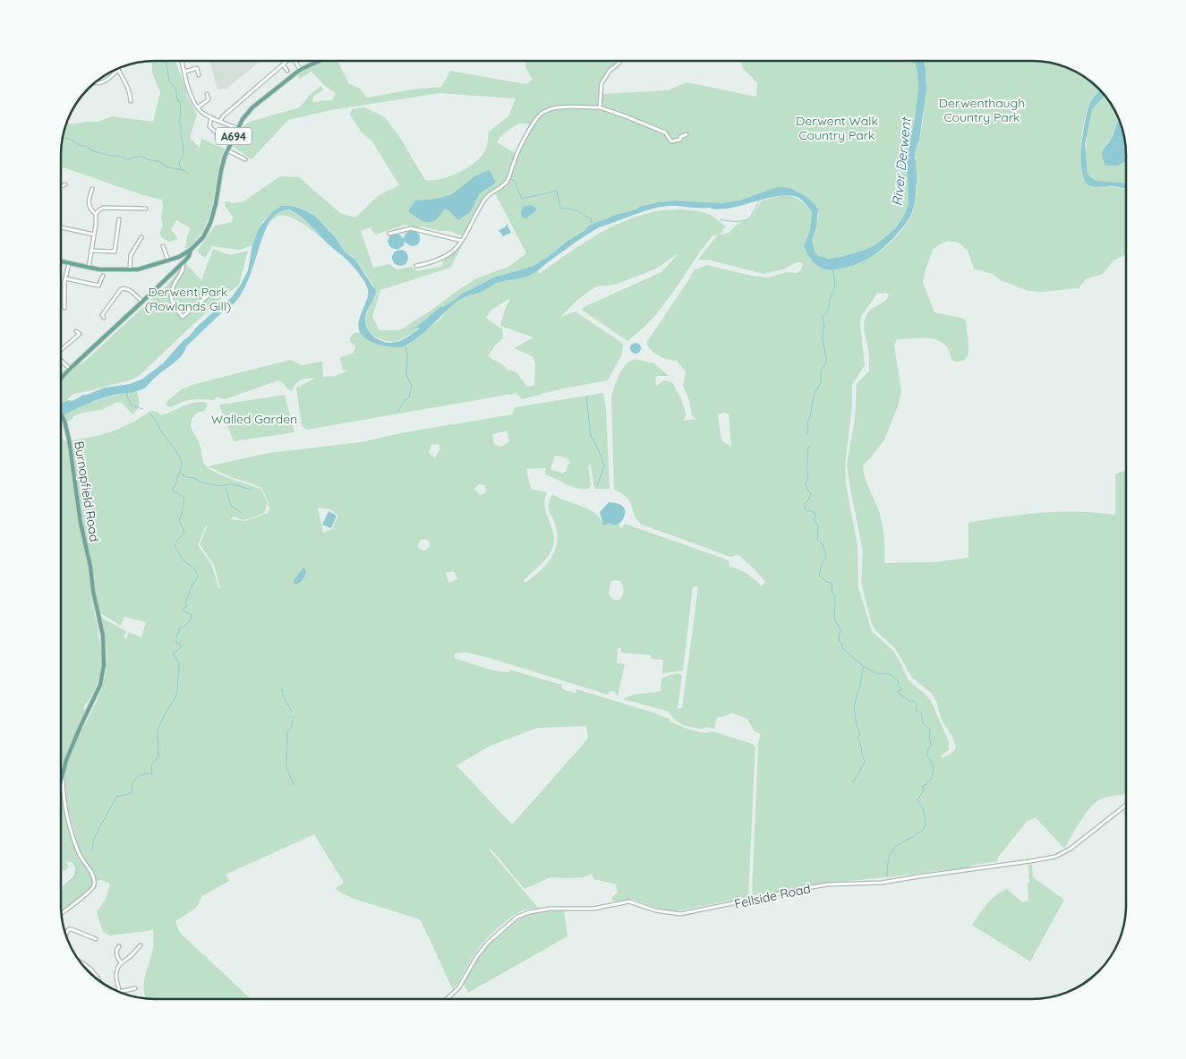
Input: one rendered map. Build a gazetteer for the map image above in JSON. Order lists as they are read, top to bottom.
{
  "streets": {
    "main road": ["A694", "Burnopfield Road"],
    "street": ["Fellside Road"]
  },
  "crossings": [
    ["A694", "Burnopfield Road"]
  ],
  "water": ["River Derwent"],
  "parks": [
    "Derwenthaugh Country Park",
    "Derwent Walk Country Park",
    "Derwent Park (Rowlands Gill)",
    "Walled Garden"
  ]
}
